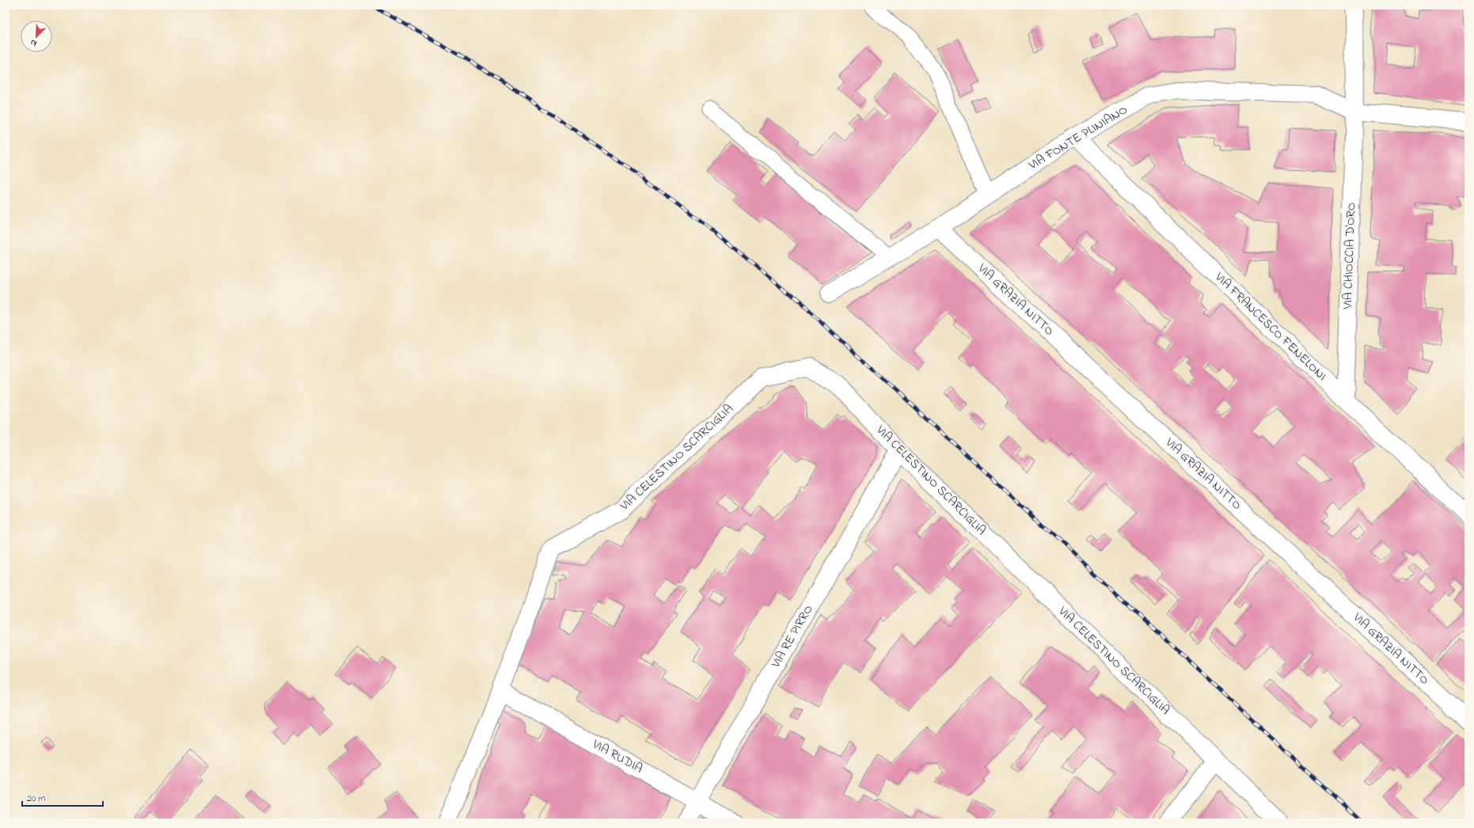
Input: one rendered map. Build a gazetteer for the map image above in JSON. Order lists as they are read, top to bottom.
{
  "streets": {
    "street": [
      "VIA FONTE PLINIANO",
      "VIA CHIOCCIA D'ORO",
      "VIA GRAZIA NITTO",
      "VIA FRANCESCO FENELONI",
      "VIA CELESTINO SCARCIGLIA",
      "VIA RE PIRRO",
      "VIA RUDIA"
    ]
  },
  "crossings": [
    ["VIA FONTE PLINIANO", "VIA CHIOCCIA D'ORO"],
    ["VIA FONTE PLINIANO", "VIA GRAZIA NITTO"],
    ["VIA FONTE PLINIANO", "VIA FRANCESCO FENELONI"],
    ["VIA CHIOCCIA D'ORO", "VIA FRANCESCO FENELONI"],
    ["VIA CELESTINO SCARCIGLIA", "VIA RE PIRRO"],
    ["VIA CELESTINO SCARCIGLIA", "VIA RUDIA"],
    ["VIA RE PIRRO", "VIA RUDIA"]
  ],
  "scale_bar": "20 m",
  "north": "bottom left"
}
